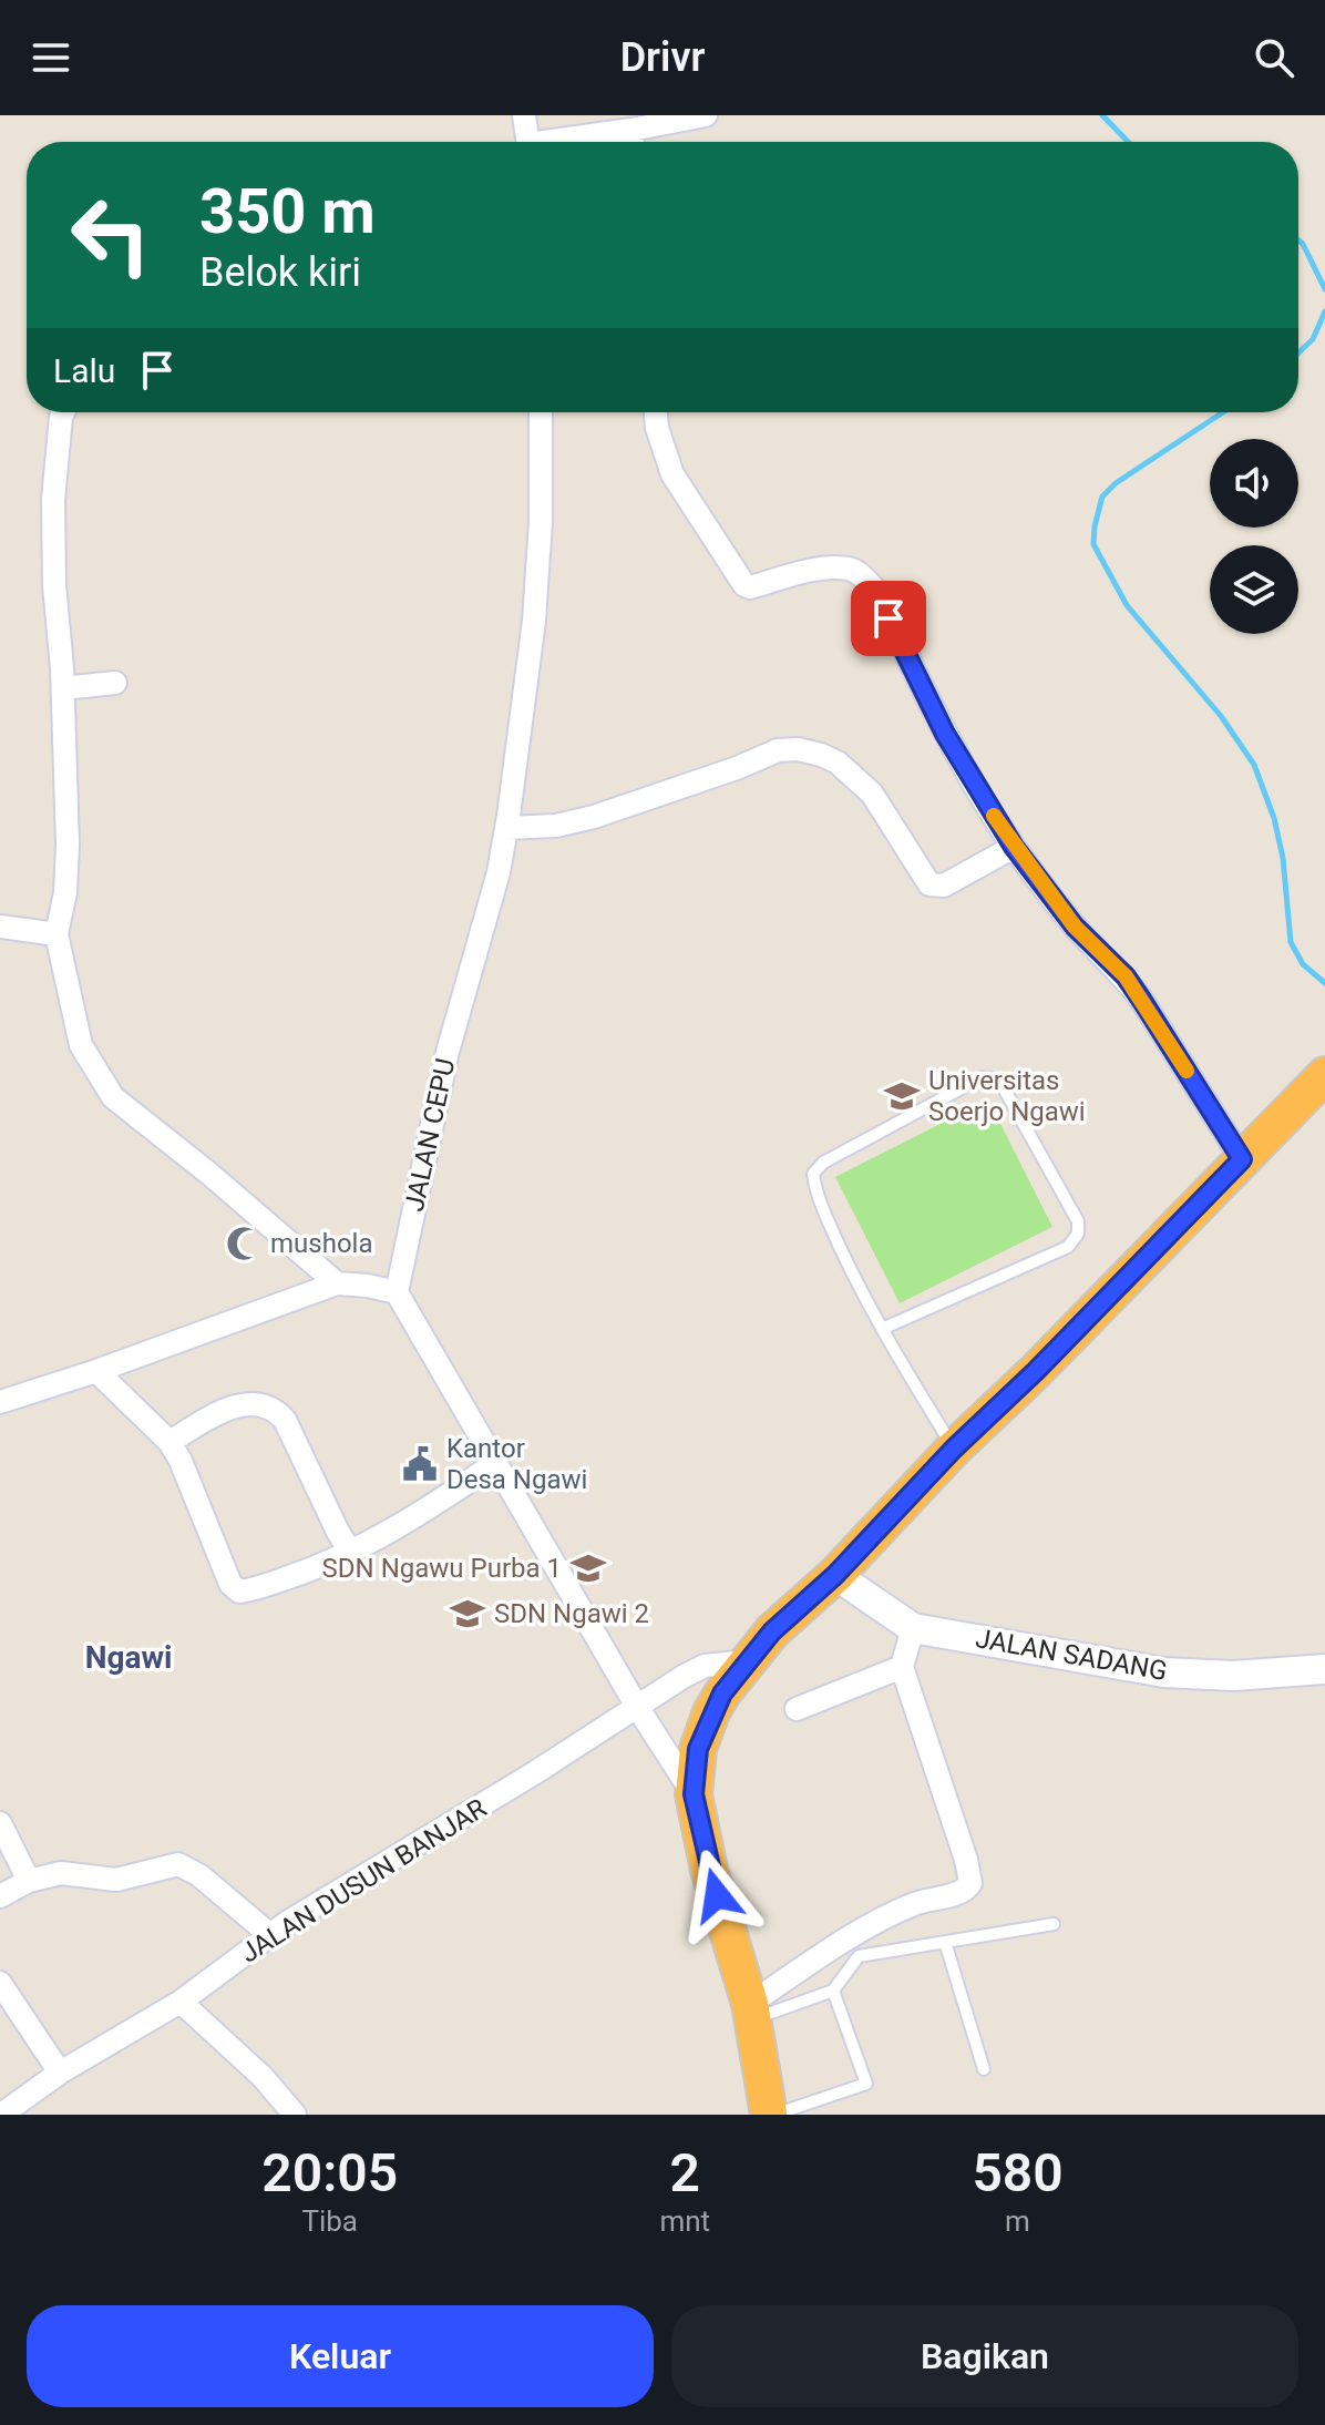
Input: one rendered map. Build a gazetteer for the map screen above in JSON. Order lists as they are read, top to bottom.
{
  "streets": {
    "main road": ["JALAN SADANG"],
    "street": ["JALAN CEPU", "JALAN DUSUN BANJAR"]
  },
  "districts": ["Ngawi"],
  "places": {
    "school or university": ["Universitas Soerjo Ngawi", "SDN Ngawu Purba 1", "SDN Ngawi 2"],
    "mosque": ["mushola"],
    "public building": ["Kantor Desa Ngawi"]
  },
  "page": {
    "header": "Drivr",
    "turn": ["350 m", "Belok kiri"],
    "then": "Lalu",
    "eta": [
      "20:05",
      "Tiba",
      "2",
      "mnt",
      "580",
      "m"
    ],
    "buttons": ["Keluar", "Bagikan"]
  }
}
